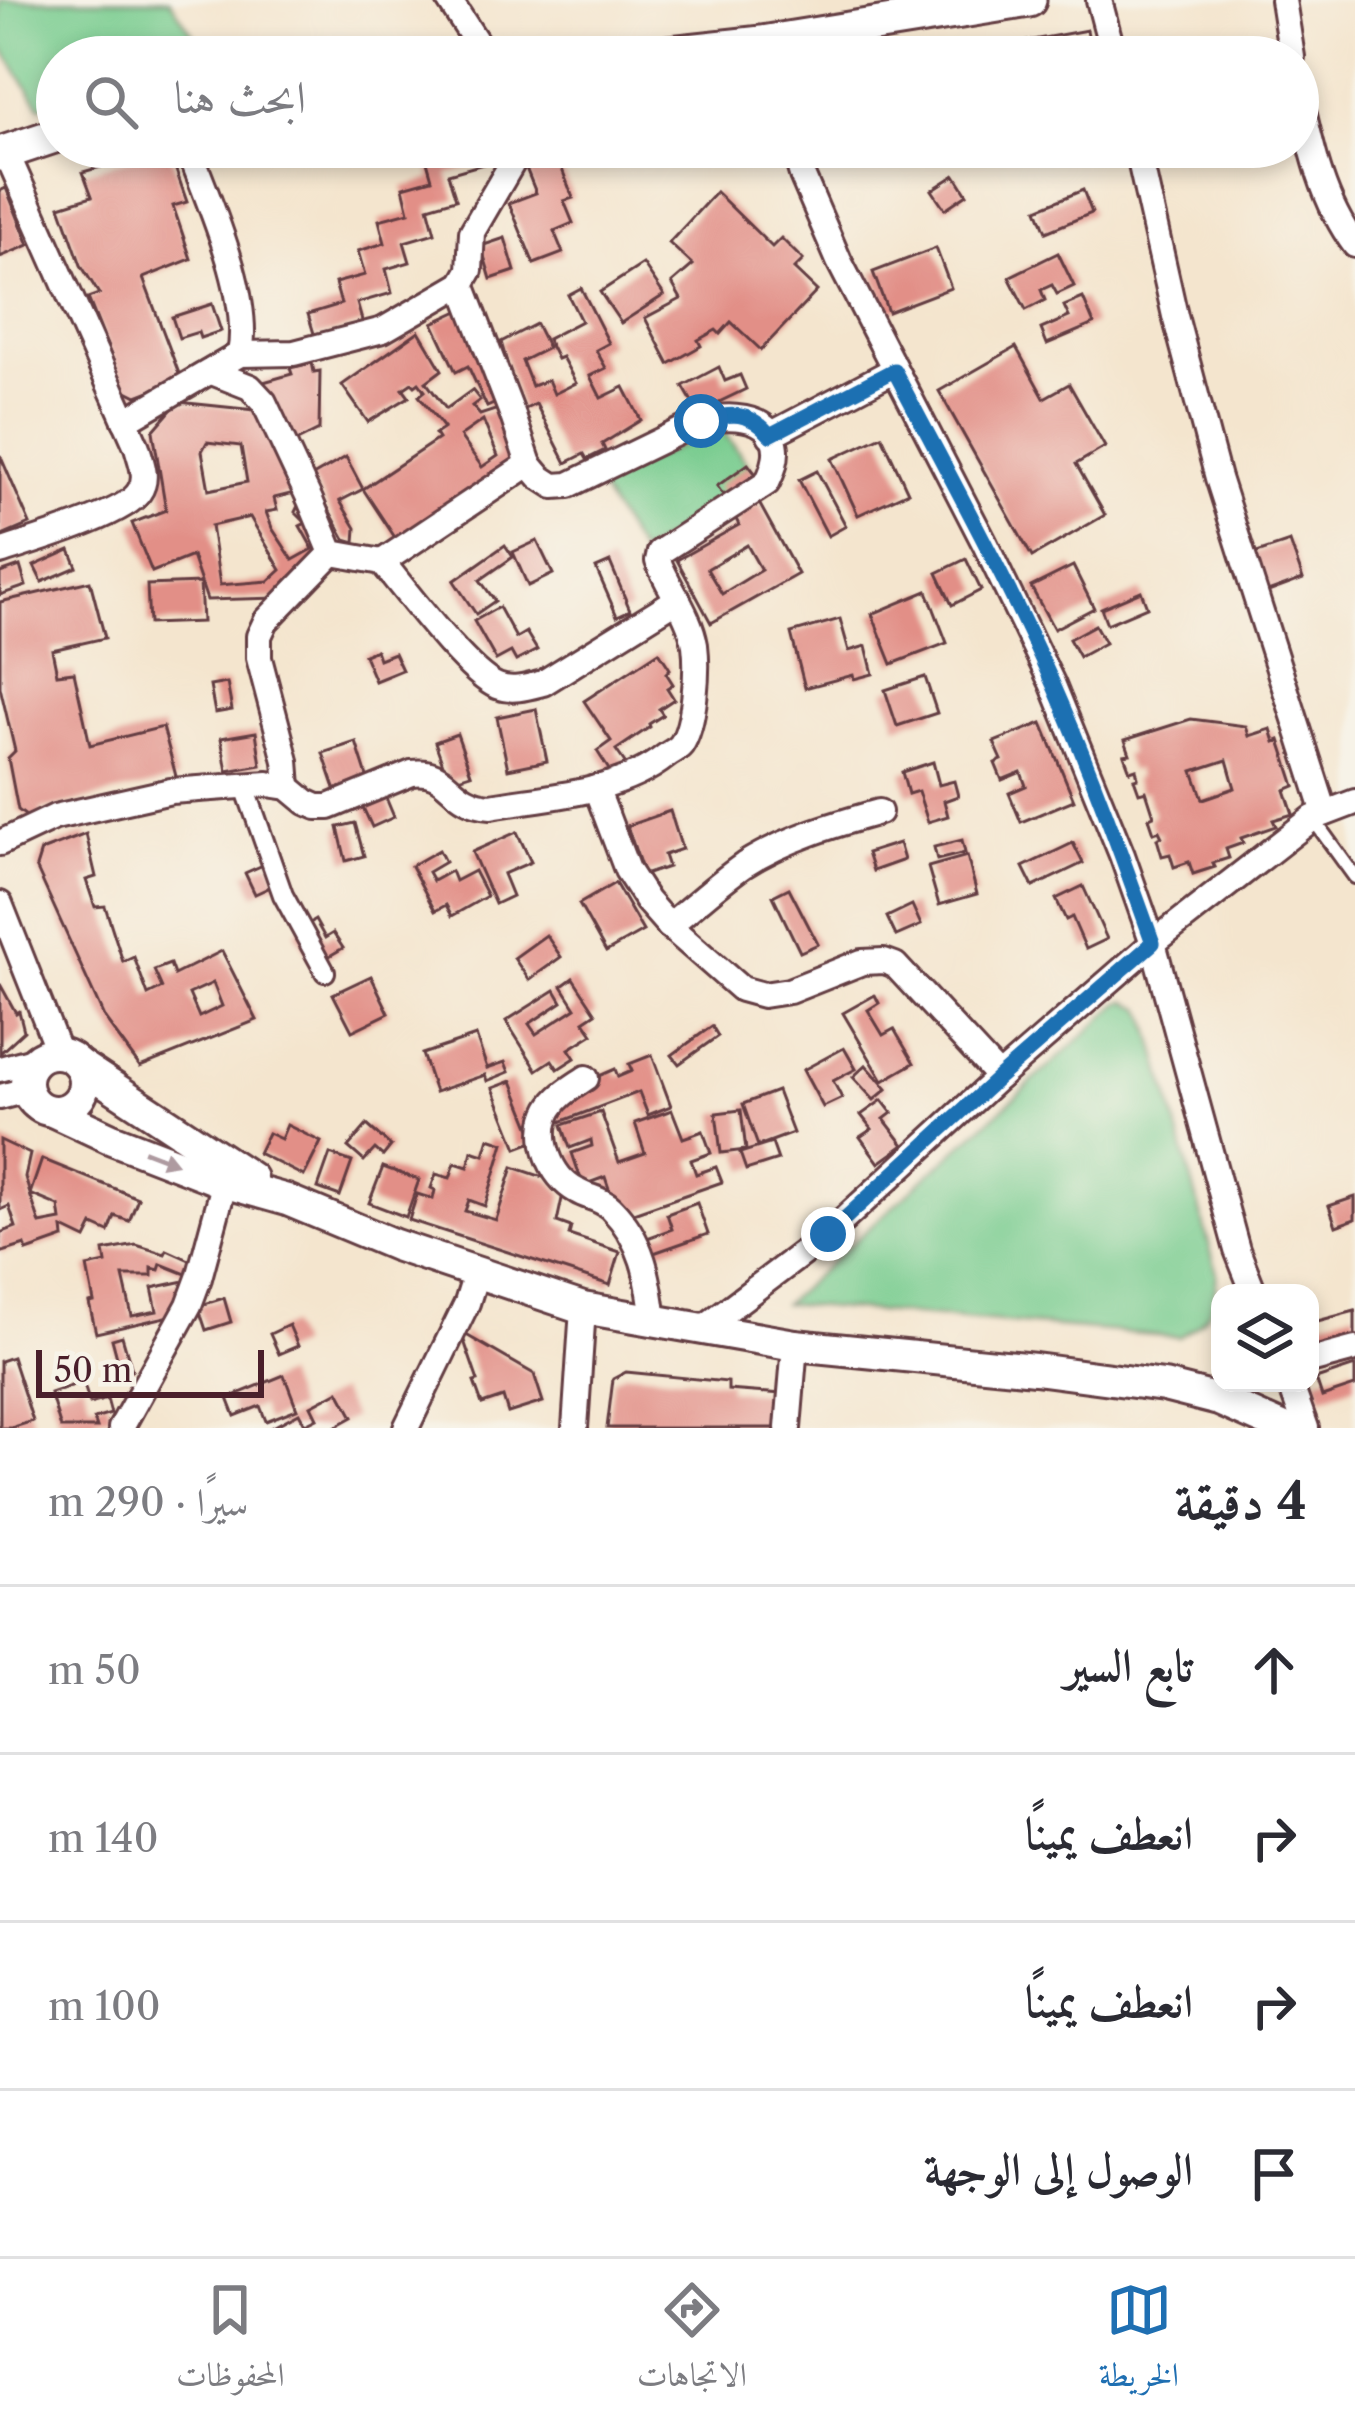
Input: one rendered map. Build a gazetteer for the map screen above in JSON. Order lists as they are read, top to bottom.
{
  "scale_bar": "50 m",
  "page": {
    "search": "ابحث هنا",
    "scale": "50 m",
    "heading": ["4 دقيقة", "سيرًا · 290 m"],
    "list": [
      ["تابع السير", "50 m"],
      ["انعطف يمينًا", "140 m"],
      ["انعطف يمينًا", "100 m"],
      "الوصول إلى الوجهة"
    ],
    "nav": ["الخريطة", "الاتجاهات", "المحفوظات"]
  }
}
